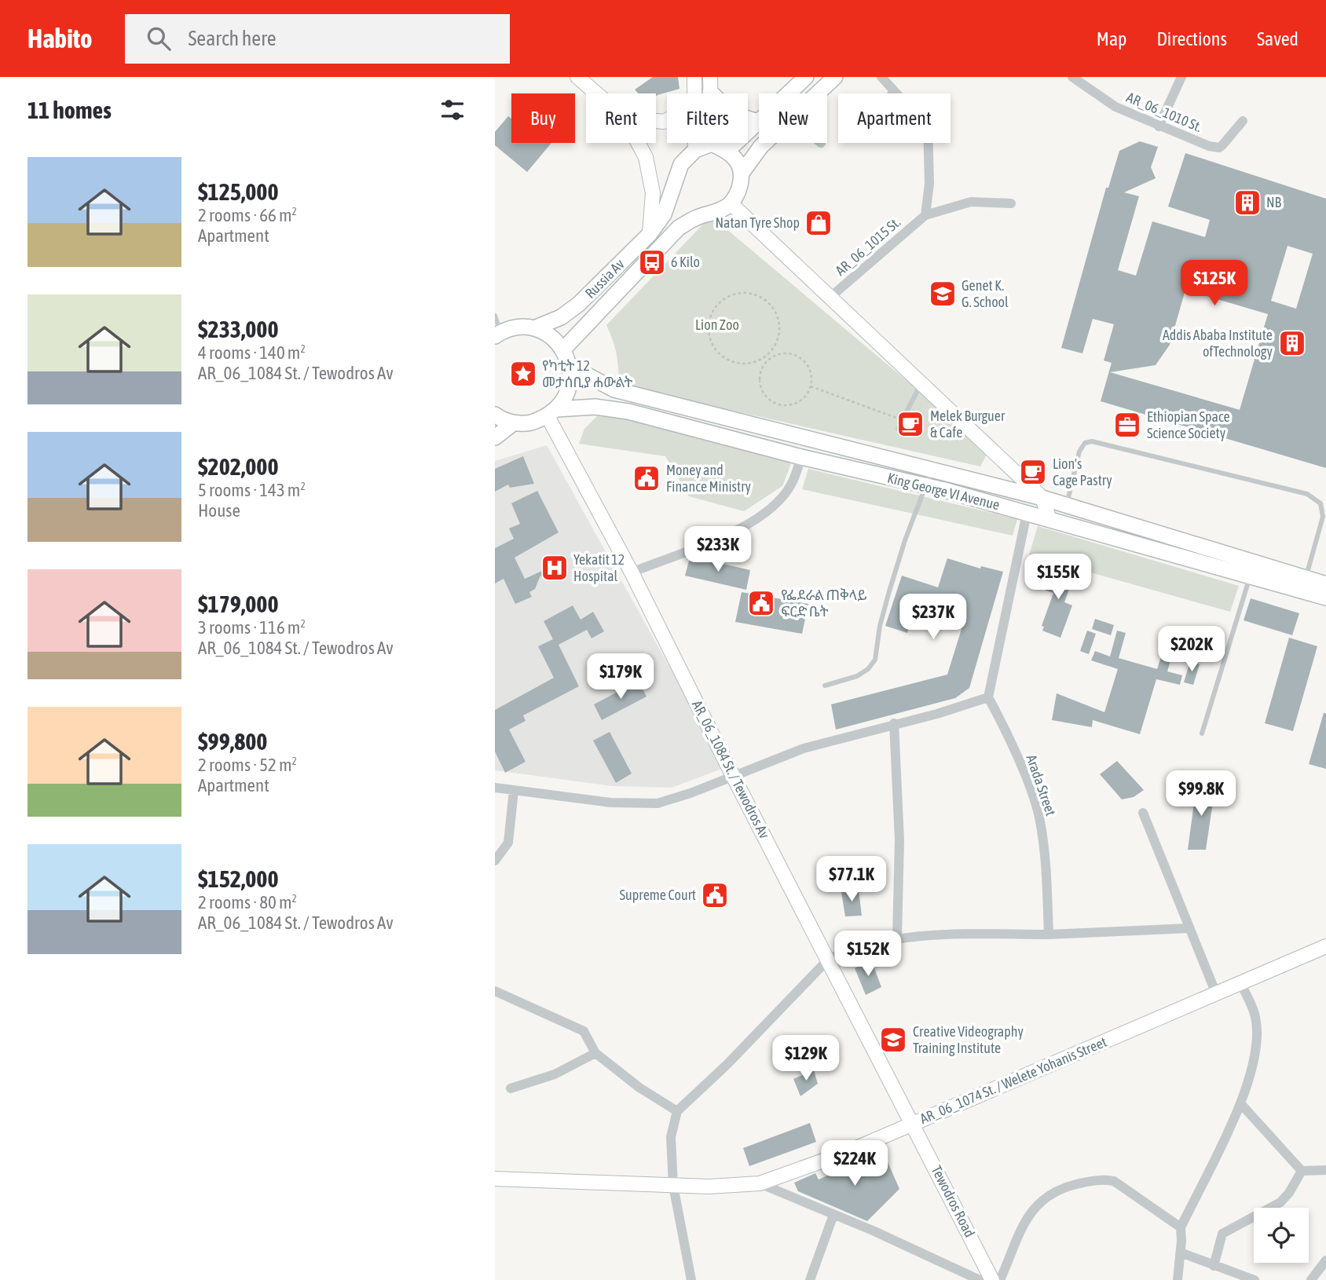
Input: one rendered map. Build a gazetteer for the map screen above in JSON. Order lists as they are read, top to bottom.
{
  "streets": {
    "main road": [
      "Russia Av",
      "King George VI Avenue",
      "AR_06_1084 St. / Tewodros Av",
      "AR_06_1074 St. / Welete Yohanis Street",
      "Tewodros Road"
    ],
    "street": ["AR_06_1010 St.", "AR_06_1015 St.", "Arada Street"]
  },
  "crossings": [
    ["King George VI Avenue", "AR_06_1084 St. / Tewodros Av"],
    ["AR_06_1084 St. / Tewodros Av", "AR_06_1074 St. / Welete Yohanis Street"],
    ["AR_06_1084 St. / Tewodros Av", "Tewodros Road"],
    ["AR_06_1074 St. / Welete Yohanis Street", "Tewodros Road"]
  ],
  "parks": ["Lion Zoo"],
  "places": {
    "building": ["NB", "Addis Ababa Institute ofTechnology"],
    "shop": ["Natan Tyre Shop"],
    "bus stop": ["6 Kilo"],
    "school or university": ["Genet K. G. School", "Creative Videography Training Institute"],
    "place": ["የካቲት 12 መታሰቢያ ሐውልት"],
    "cafe": ["Melek Burguer & Cafe", "Lion's Cage Pastry"],
    "office": ["Ethiopian Space Science Society"],
    "public building": ["Money and Finance Ministry", "የፌደራል ጠቅላይ ፍርድ ቤት", "Supreme Court"],
    "hospital": ["Yekatit 12 Hospital"]
  },
  "page": {
    "header": "Habito",
    "search": "Search here",
    "nav": ["Map", "Directions", "Saved"],
    "heading": "11 homes",
    "chip": [
      "Buy",
      "Rent",
      "Filters",
      "New",
      "Apartment"
    ],
    "list": [
      {
        "name": "$125,000",
        "note": "2 rooms · 66 m² · Apartment"
      },
      {
        "name": "$233,000",
        "note": "4 rooms · 140 m² · AR_06_1084 St. / Tewodros Av"
      },
      {
        "name": "$202,000",
        "note": "5 rooms · 143 m² · House"
      },
      {
        "name": "$179,000",
        "note": "3 rooms · 116 m² · AR_06_1084 St. / Tewodros Av"
      },
      {
        "name": "$99,800",
        "note": "2 rooms · 52 m² · Apartment"
      },
      {
        "name": "$152,000",
        "note": "2 rooms · 80 m² · AR_06_1084 St. / Tewodros Av"
      }
    ],
    "price": [
      "$125K",
      "$233K",
      "$155K",
      "$237K",
      "$202K",
      "$179K",
      "$99.8K",
      "$77.1K",
      "$152K",
      "$129K",
      "$224K"
    ]
  }
}
